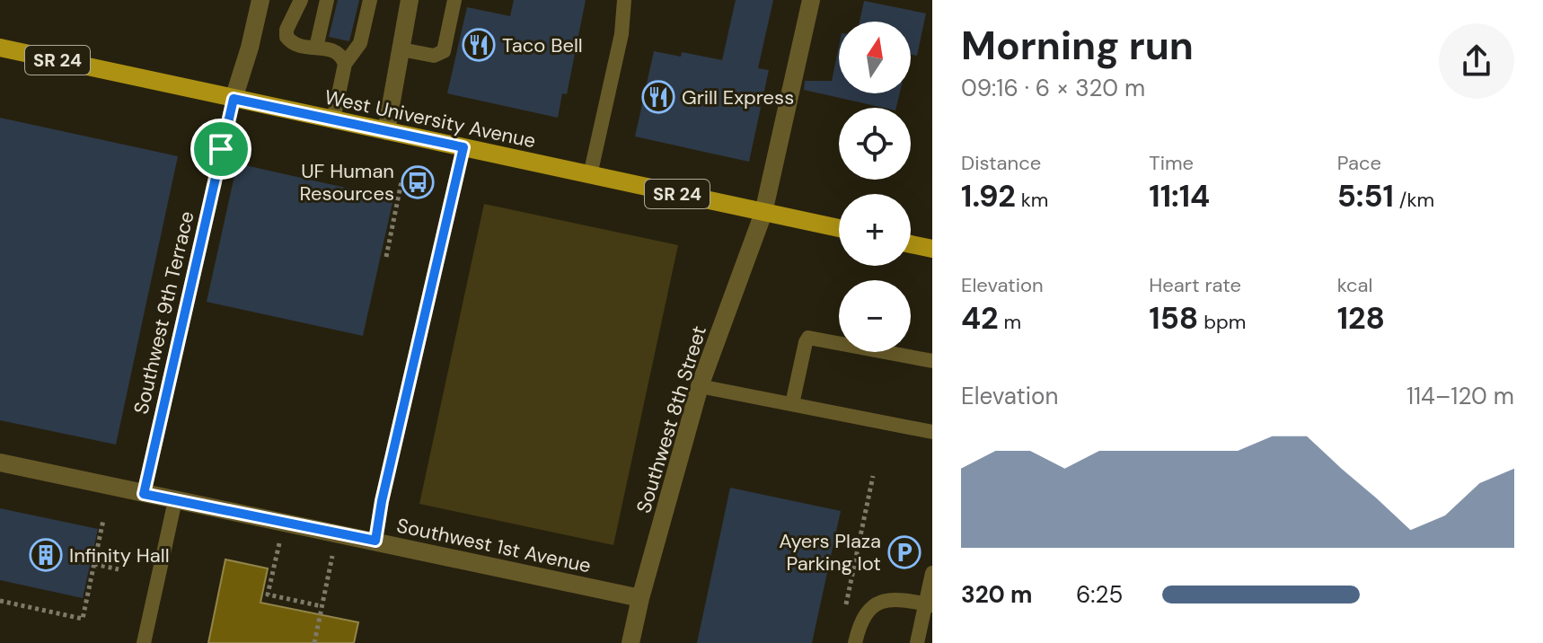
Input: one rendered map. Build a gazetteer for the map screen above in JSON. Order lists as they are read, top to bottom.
{
  "streets": {
    "main road": ["SR 24", "West University Avenue"],
    "street": ["Southwest 8th Street", "Southwest 1st Avenue"],
    "lane": ["Southwest 9th Terrace"]
  },
  "crossings": [
    ["West University Avenue", "Southwest 9th Terrace"],
    ["West University Avenue", "Southwest 8th Street"],
    ["Southwest 9th Terrace", "Southwest 1st Avenue"],
    ["Southwest 8th Street", "Southwest 1st Avenue"]
  ],
  "places": {
    "restaurant": ["Taco Bell", "Grill Express"],
    "bus stop": ["UF Human Resources"],
    "parking": ["Ayers Plaza Parking lot"],
    "building": ["Infinity Hall"]
  },
  "north": "top",
  "page": {
    "heading": ["Morning run", "09:16 · 6 × 320 m"],
    "map_buttons": ["+", "−"],
    "stats": [
      ["Distance", "1.92 km"],
      ["Time", "11:14"],
      ["Pace", "5:51 /km"],
      ["Elevation", "42 m"],
      ["Heart rate", "158 bpm"],
      ["kcal", "128"]
    ],
    "chart": ["Elevation", "114–120 m"],
    "list": [
      {
        "name": "320 m",
        "note": "6:25"
      }
    ]
  }
}
